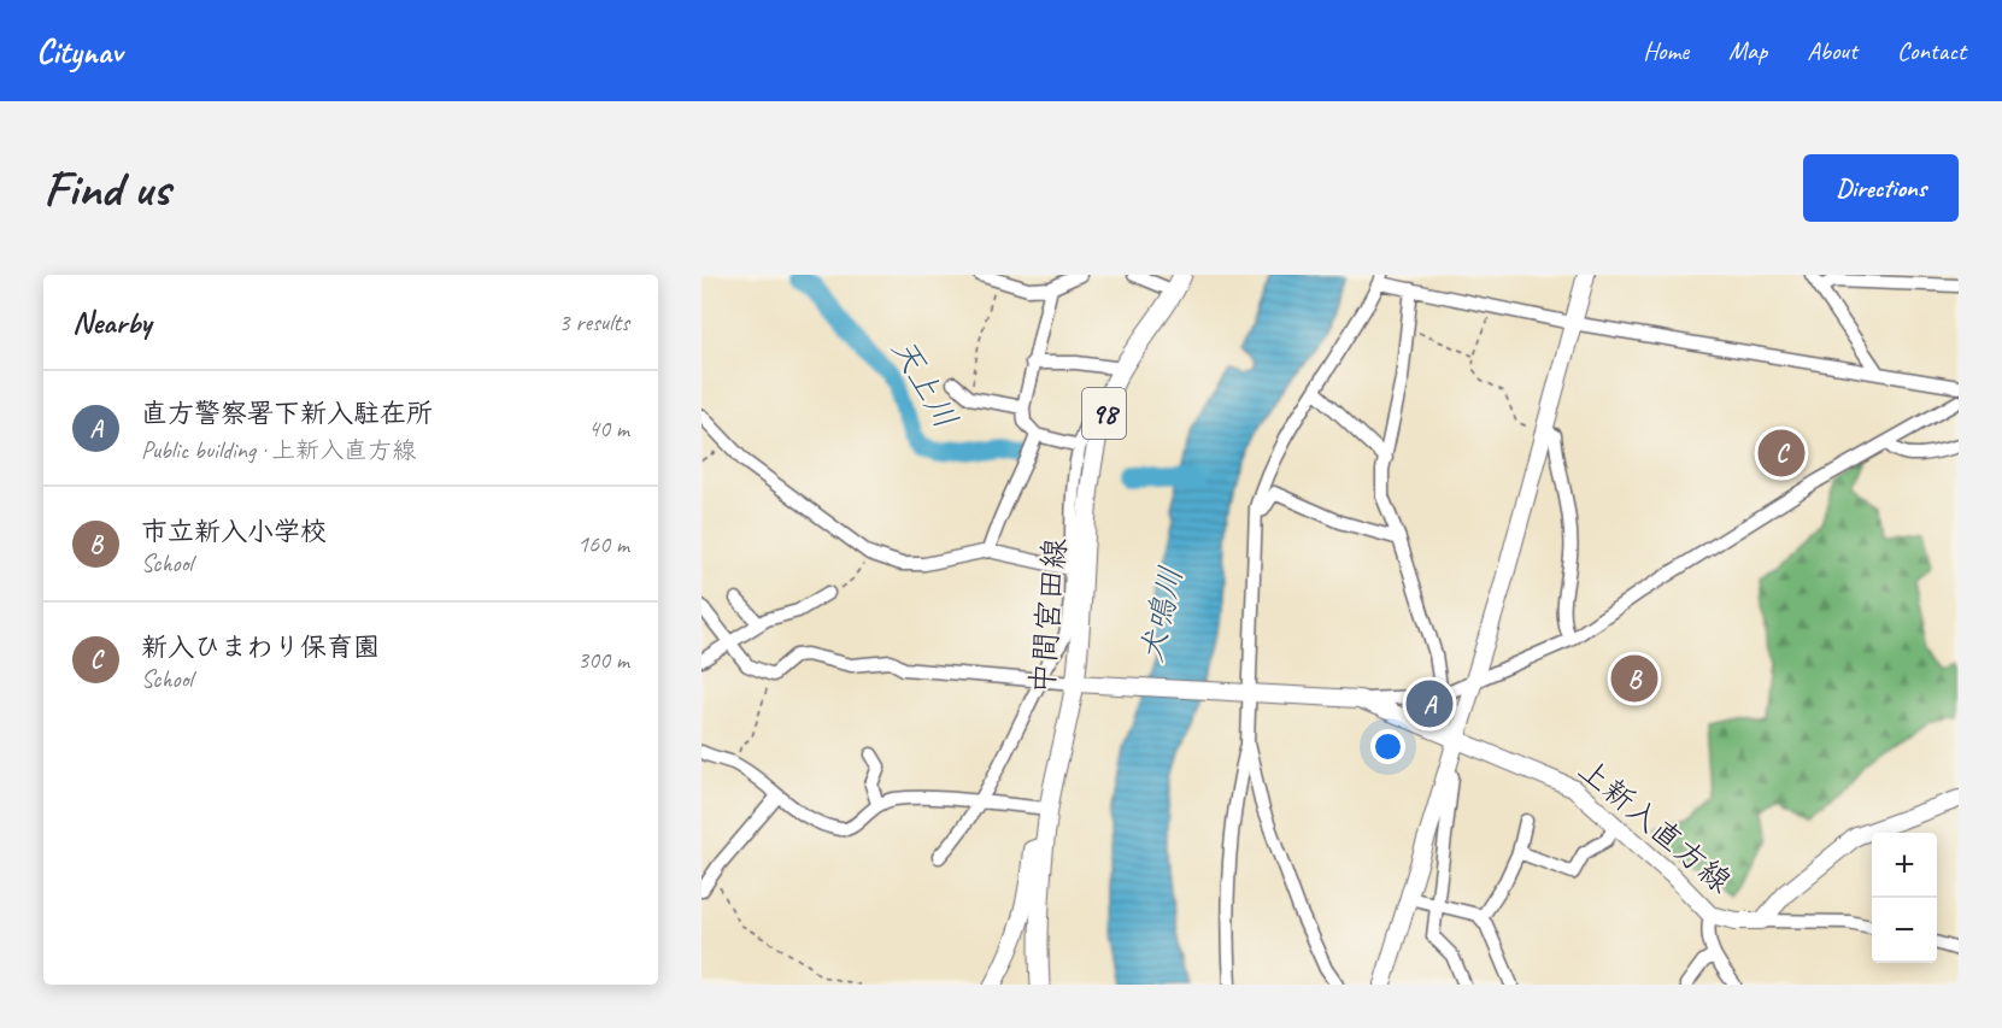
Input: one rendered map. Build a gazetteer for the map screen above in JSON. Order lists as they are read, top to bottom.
{
  "streets": {
    "main road": ["98", "中間宮田線", "上新入直方線"]
  },
  "crossings": [
    ["中間宮田線", "上新入直方線"]
  ],
  "water": ["天上川", "犬鳴川"],
  "page": {
    "header": "Citynav",
    "nav": [
      "Home",
      "Map",
      "About",
      "Contact"
    ],
    "buttons": "Directions",
    "title": "Find us",
    "heading": ["Nearby", "3 results"],
    "list": [
      {
        "mark": "A",
        "name": "直方警察署下新入駐在所",
        "note": "Public building · 上新入直方線",
        "value": "40 m"
      },
      {
        "mark": "B",
        "name": "市立新入小学校",
        "note": "School",
        "value": "160 m"
      },
      {
        "mark": "C",
        "name": "新入ひまわり保育園",
        "note": "School",
        "value": "300 m"
      }
    ],
    "pins": ["C", "B", "A"],
    "map_buttons": ["+", "−"]
  }
}
